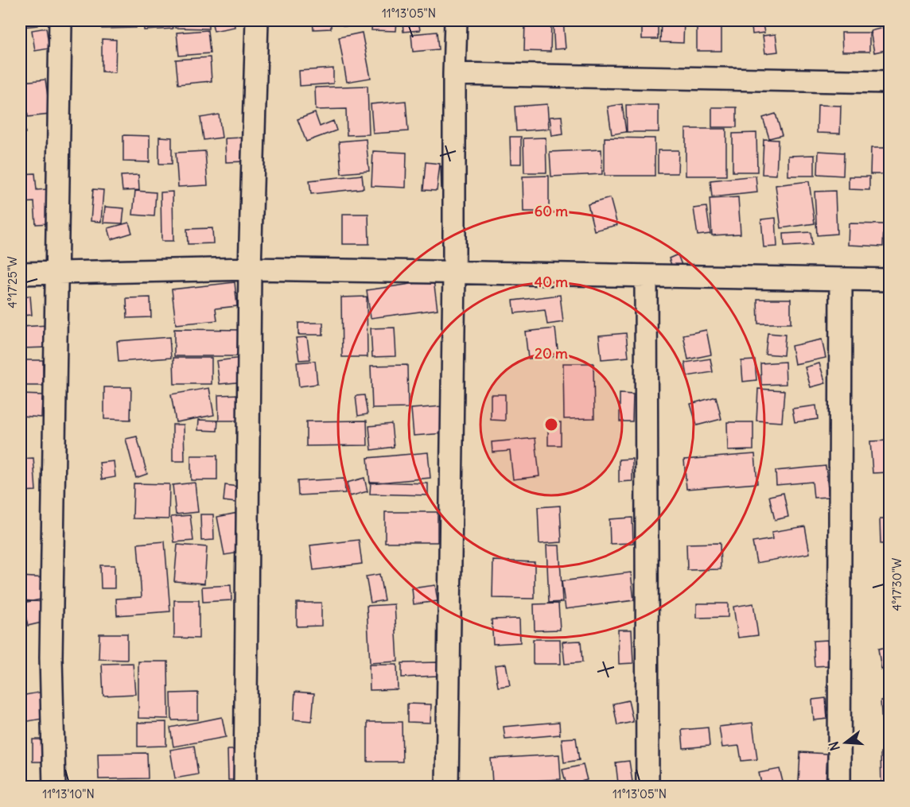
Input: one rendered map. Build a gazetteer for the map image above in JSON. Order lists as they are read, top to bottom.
{
  "north": "left",
  "coordinates": [
    "11°13'05\"N",
    "4°17'25\"W",
    "4°17'30\"W",
    "11°13'10\"N"
  ],
  "rings": ["60 m", "40 m", "20 m"]
}
